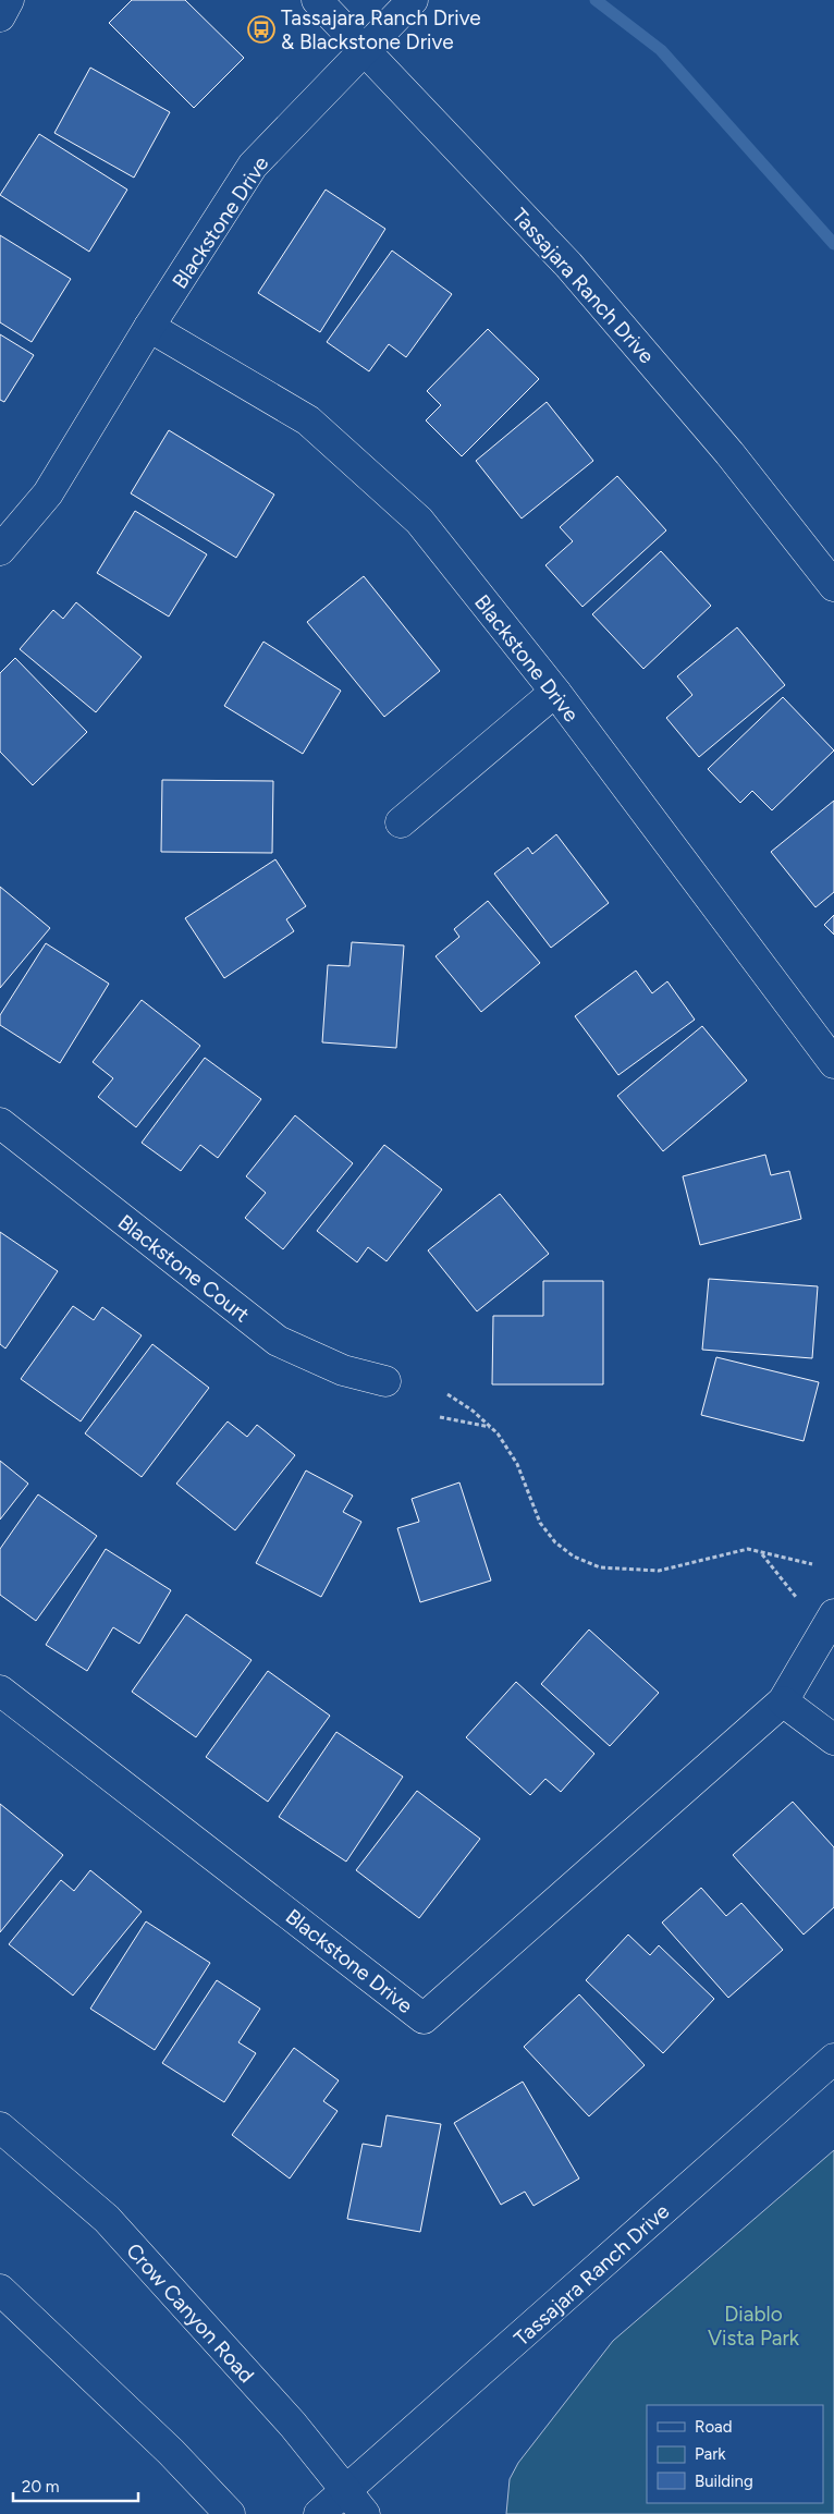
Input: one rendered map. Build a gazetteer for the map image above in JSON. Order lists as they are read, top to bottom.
{
  "streets": {
    "street": [
      "Blackstone Drive",
      "Tassajara Ranch Drive",
      "Blackstone Court",
      "Crow Canyon Road"
    ]
  },
  "crossings": [
    ["Blackstone Drive", "Tassajara Ranch Drive"],
    ["Tassajara Ranch Drive", "Crow Canyon Road"]
  ],
  "parks": ["Diablo Vista Park"],
  "places": {
    "bus stop": ["Tassajara Ranch Drive & Blackstone Drive"]
  },
  "legend": ["Road", "Park", "Building"],
  "scale_bar": "20 m"
}
